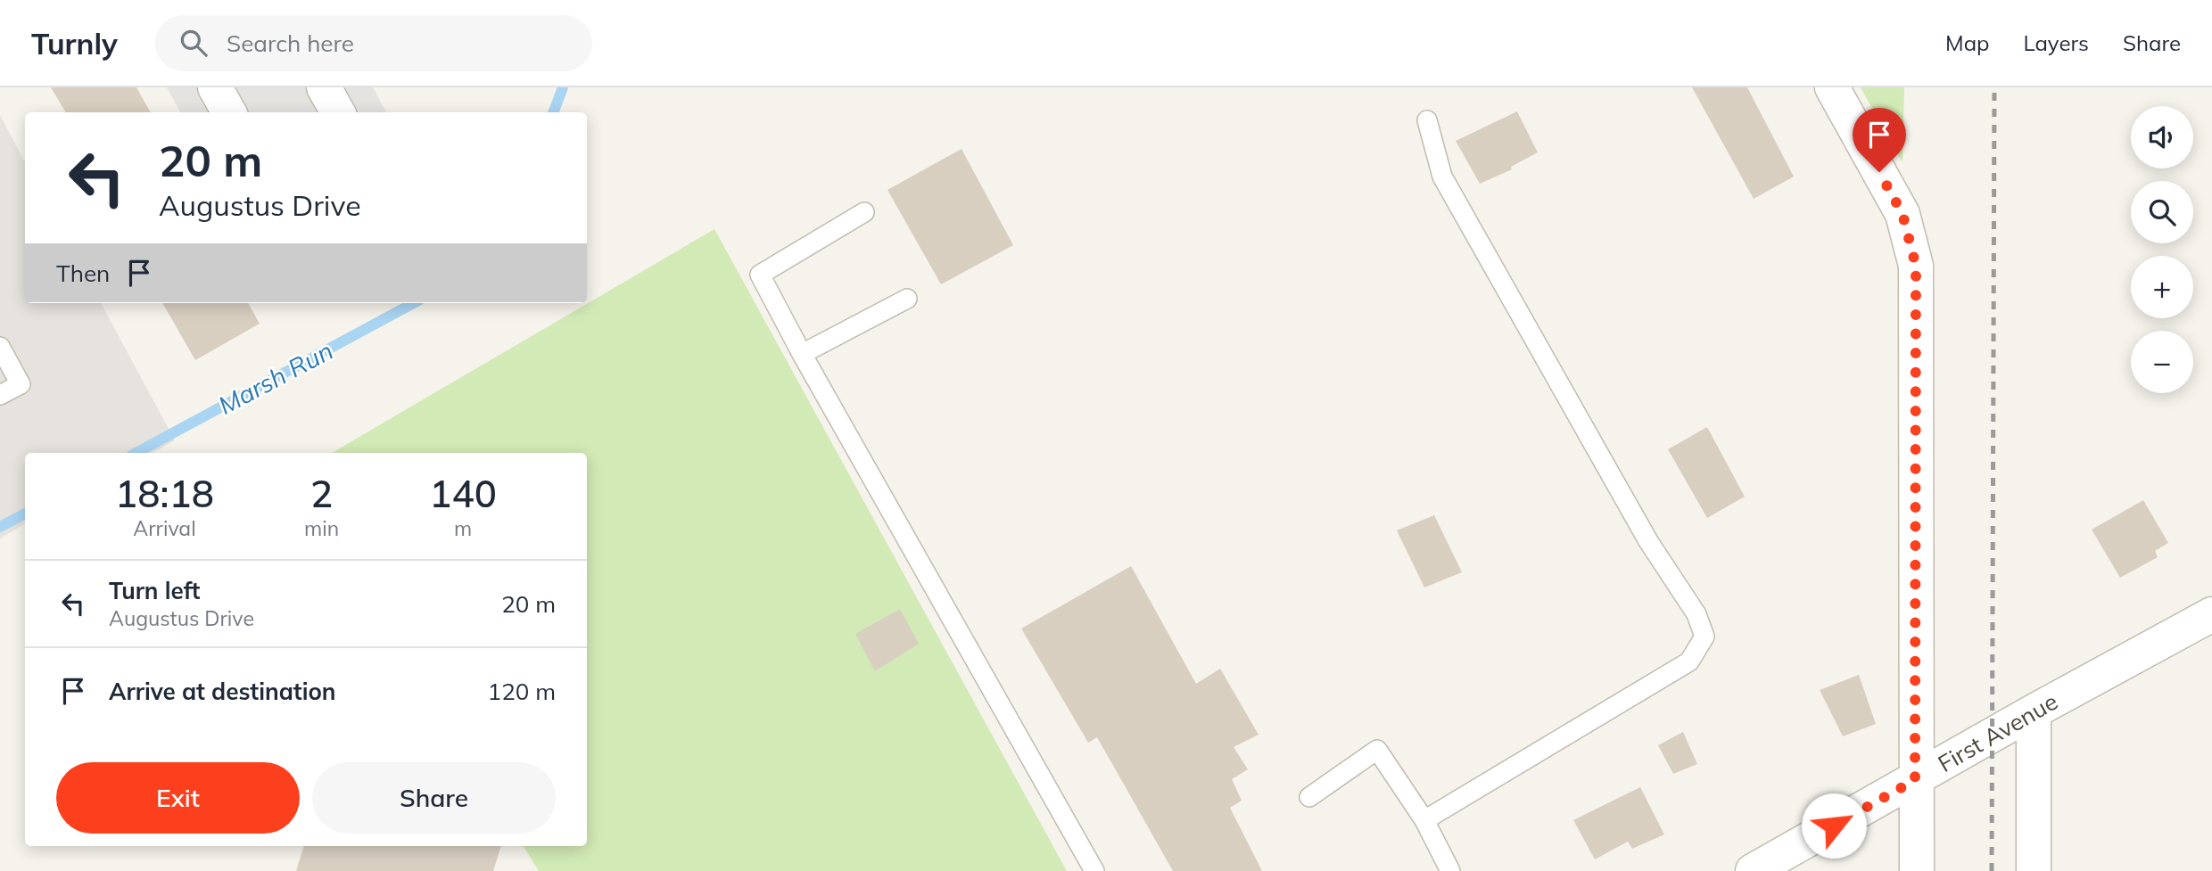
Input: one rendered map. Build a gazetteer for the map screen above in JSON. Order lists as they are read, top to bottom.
{
  "streets": {
    "street": ["First Avenue"]
  },
  "water": ["Marsh Run"],
  "page": {
    "header": "Turnly",
    "search": "Search here",
    "nav": ["Map", "Layers", "Share"],
    "map_buttons": ["+", "−"],
    "turn": ["20 m", "Augustus Drive"],
    "then": "Then",
    "eta": [
      "18:18",
      "Arrival",
      "2",
      "min",
      "140",
      "m"
    ],
    "list": [
      {
        "name": "Turn left",
        "note": "Augustus Drive",
        "value": "20 m"
      },
      {
        "name": "Arrive at destination",
        "value": "120 m"
      }
    ],
    "buttons": ["Exit", "Share"]
  }
}
